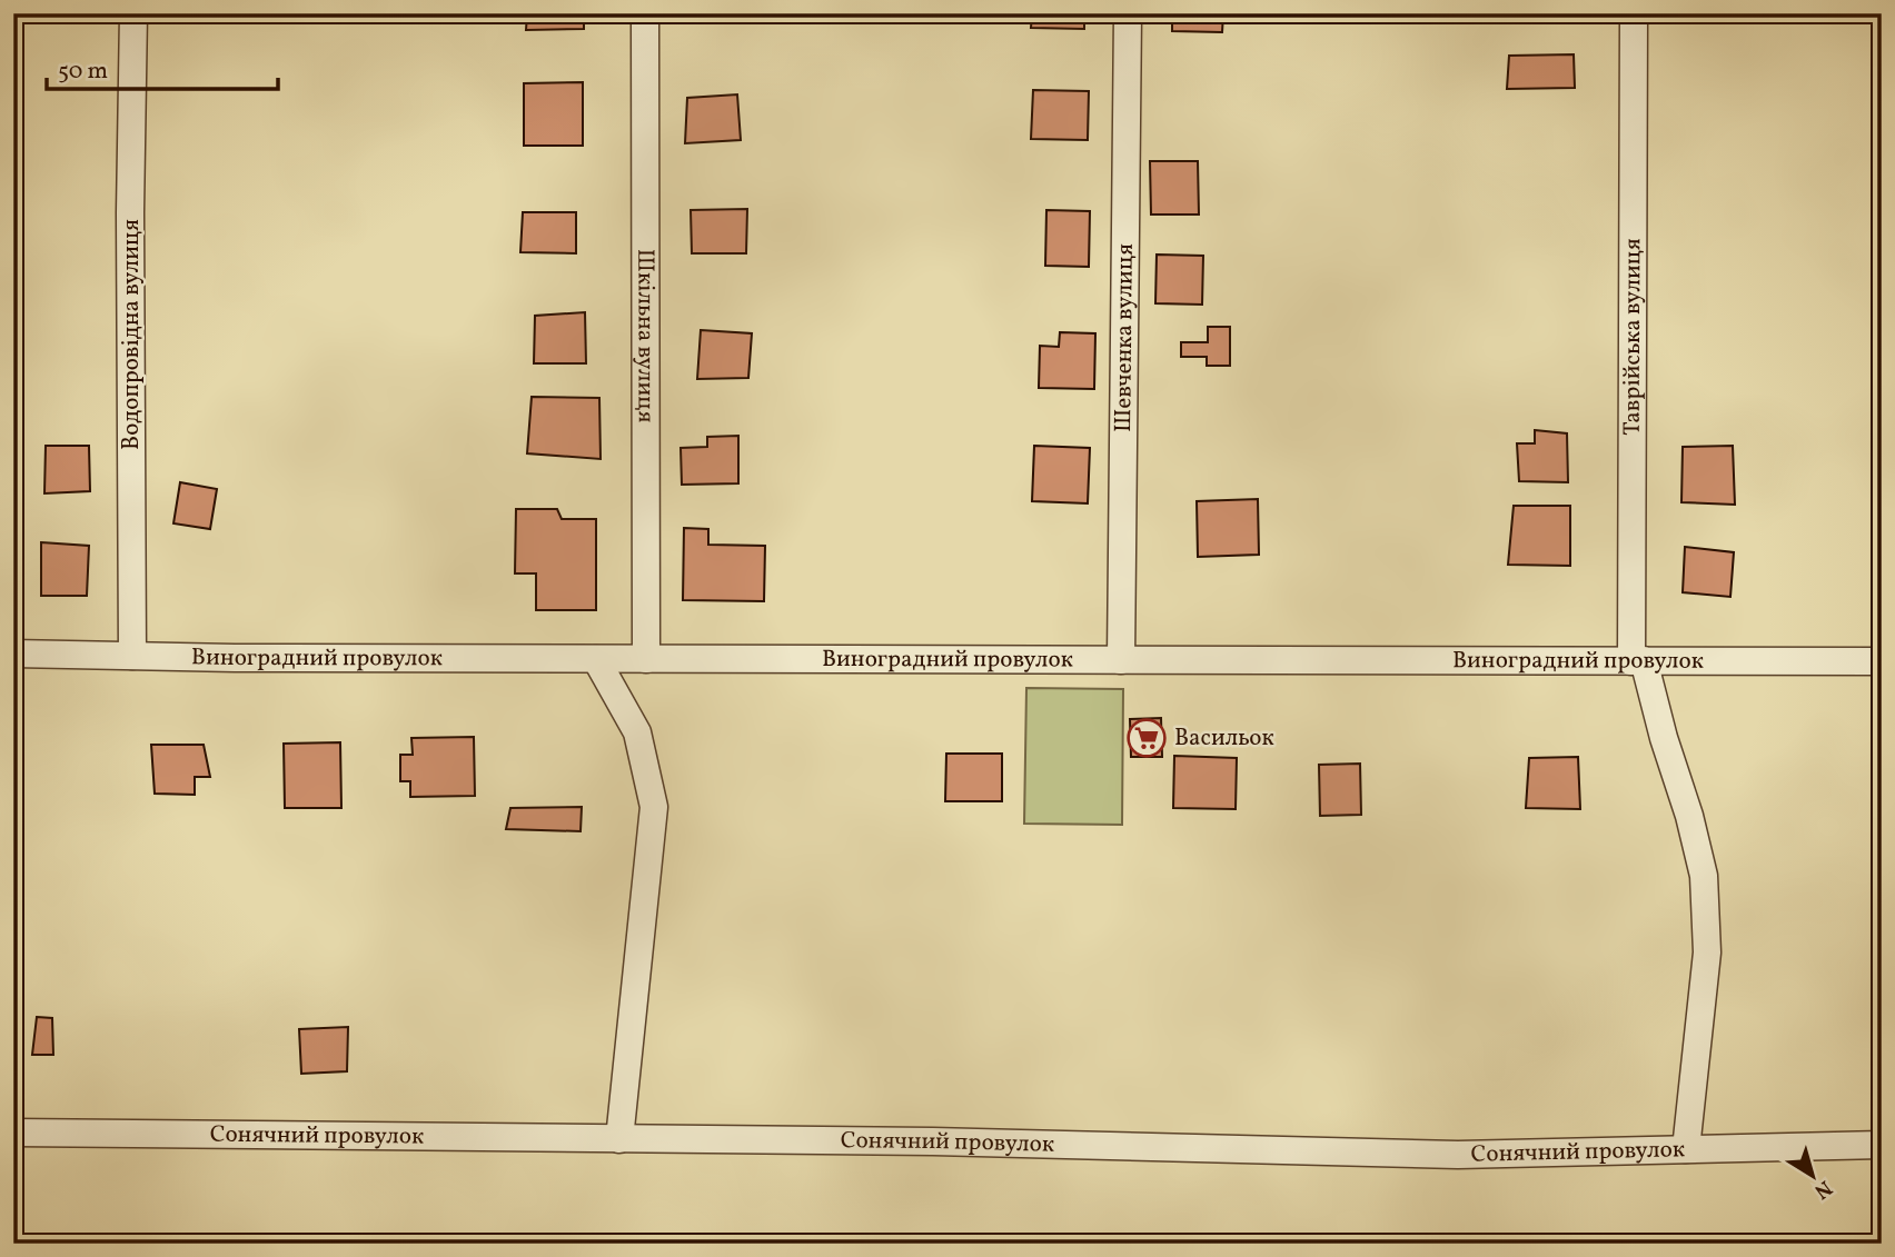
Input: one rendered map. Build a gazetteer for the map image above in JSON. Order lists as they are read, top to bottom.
{
  "streets": {
    "street": [
      "Водопровідна вулиця",
      "Шкільна вулиця",
      "Шевченка вулиця",
      "Таврійська вулиця",
      "Виноградний провулок",
      "Сонячний провулок"
    ]
  },
  "crossings": [
    ["Водопровідна вулиця", "Виноградний провулок"],
    ["Шкільна вулиця", "Виноградний провулок"],
    ["Шевченка вулиця", "Виноградний провулок"],
    ["Таврійська вулиця", "Виноградний провулок"],
    ["Таврійська вулиця", "Сонячний провулок"]
  ],
  "places": {
    "supermarket": ["Васильок"]
  },
  "scale_bar": "50 m",
  "north": "bottom right"
}
